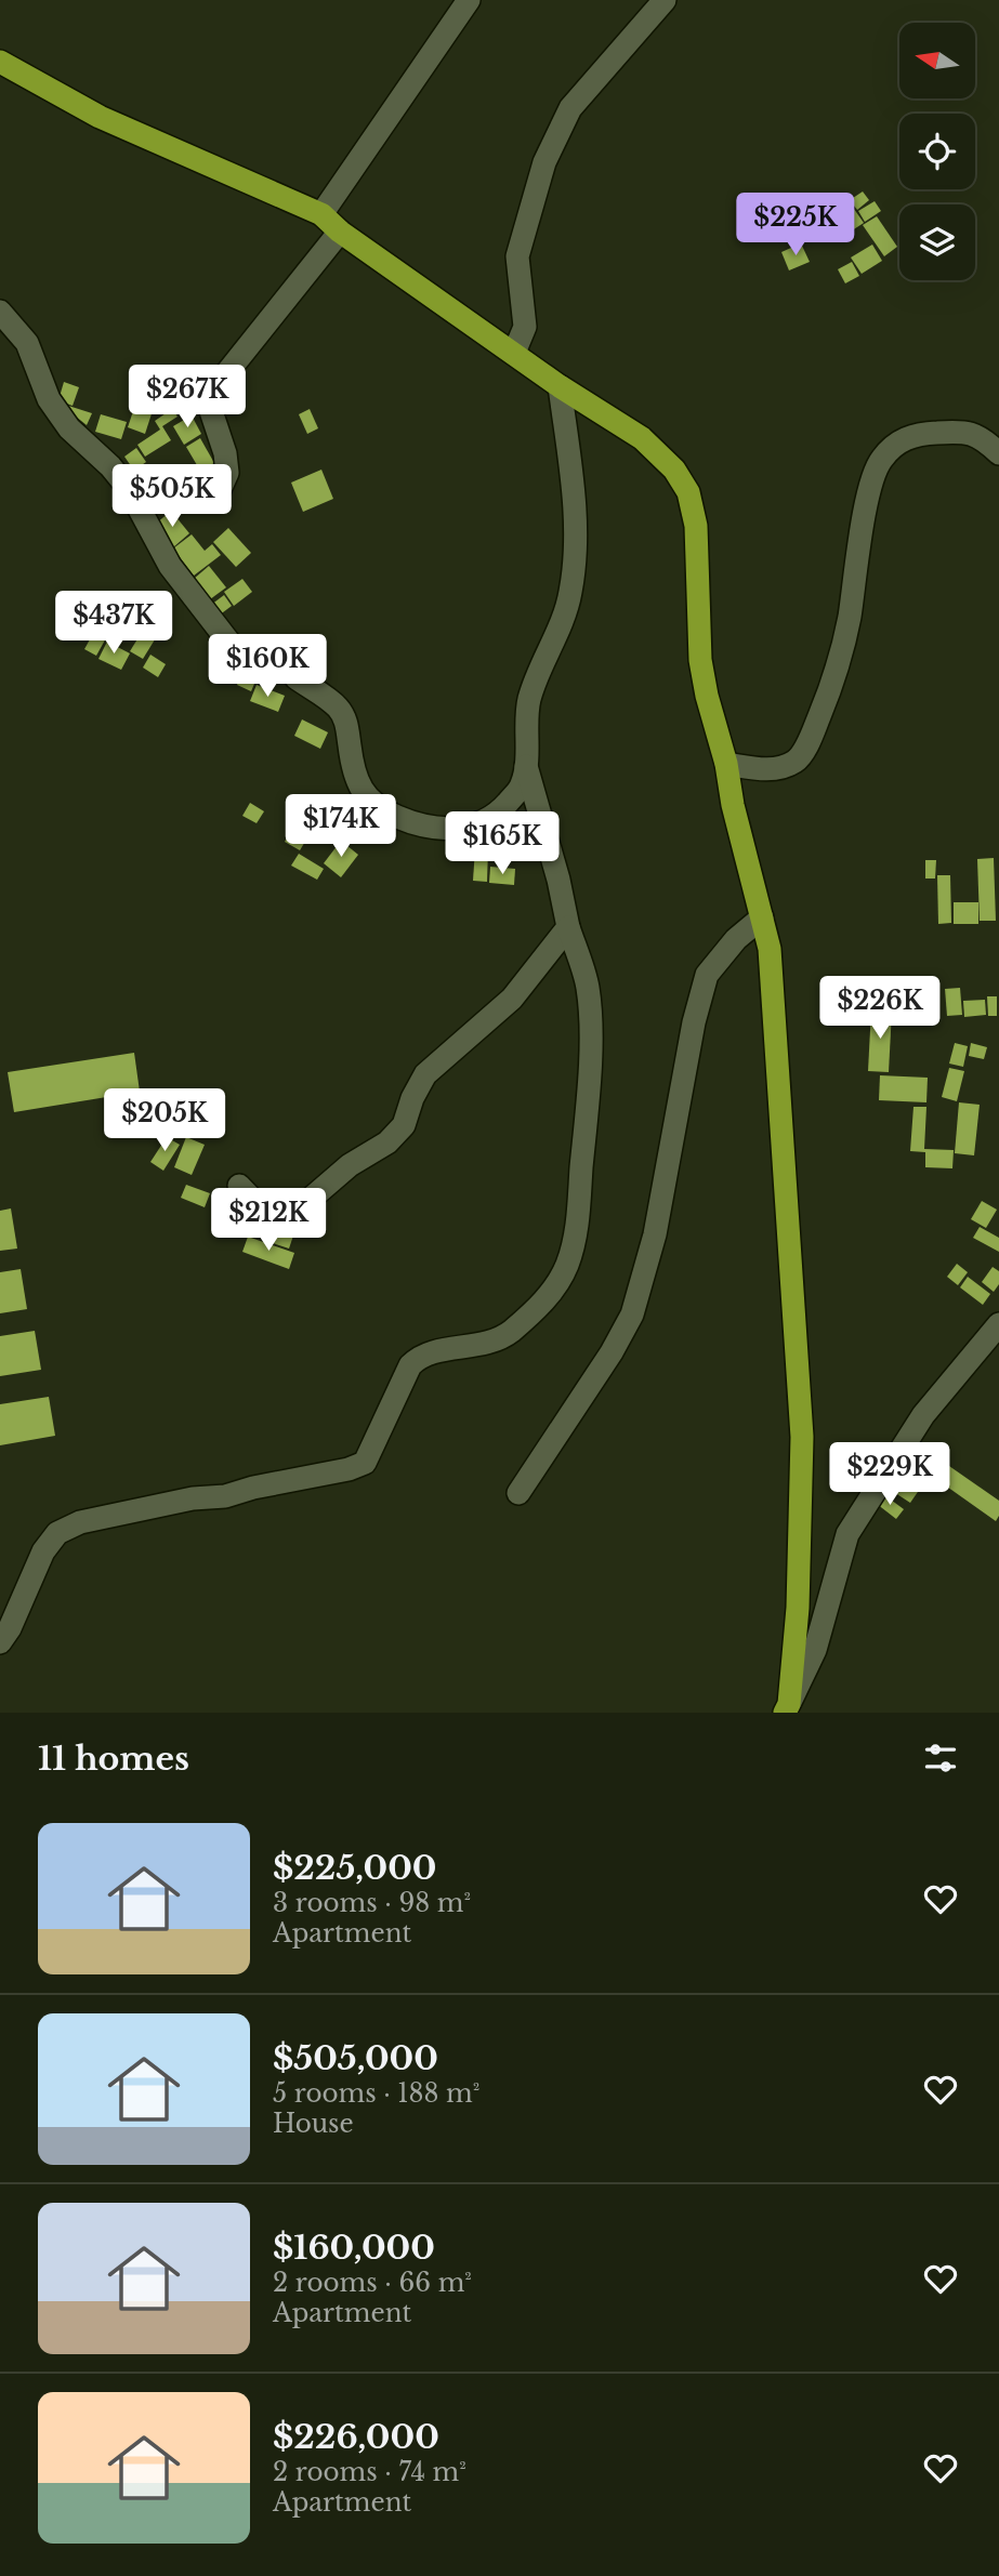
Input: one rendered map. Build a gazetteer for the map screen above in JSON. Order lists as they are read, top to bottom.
{
  "north": "left",
  "page": {
    "price": [
      "$225K",
      "$267K",
      "$505K",
      "$437K",
      "$160K",
      "$174K",
      "$165K",
      "$226K",
      "$205K",
      "$212K",
      "$229K"
    ],
    "heading": "11 homes",
    "list": [
      {
        "name": "$225,000",
        "note": "3 rooms · 98 m² · Apartment"
      },
      {
        "name": "$505,000",
        "note": "5 rooms · 188 m² · House"
      },
      {
        "name": "$160,000",
        "note": "2 rooms · 66 m² · Apartment"
      },
      {
        "name": "$226,000",
        "note": "2 rooms · 74 m² · Apartment"
      }
    ]
  }
}
